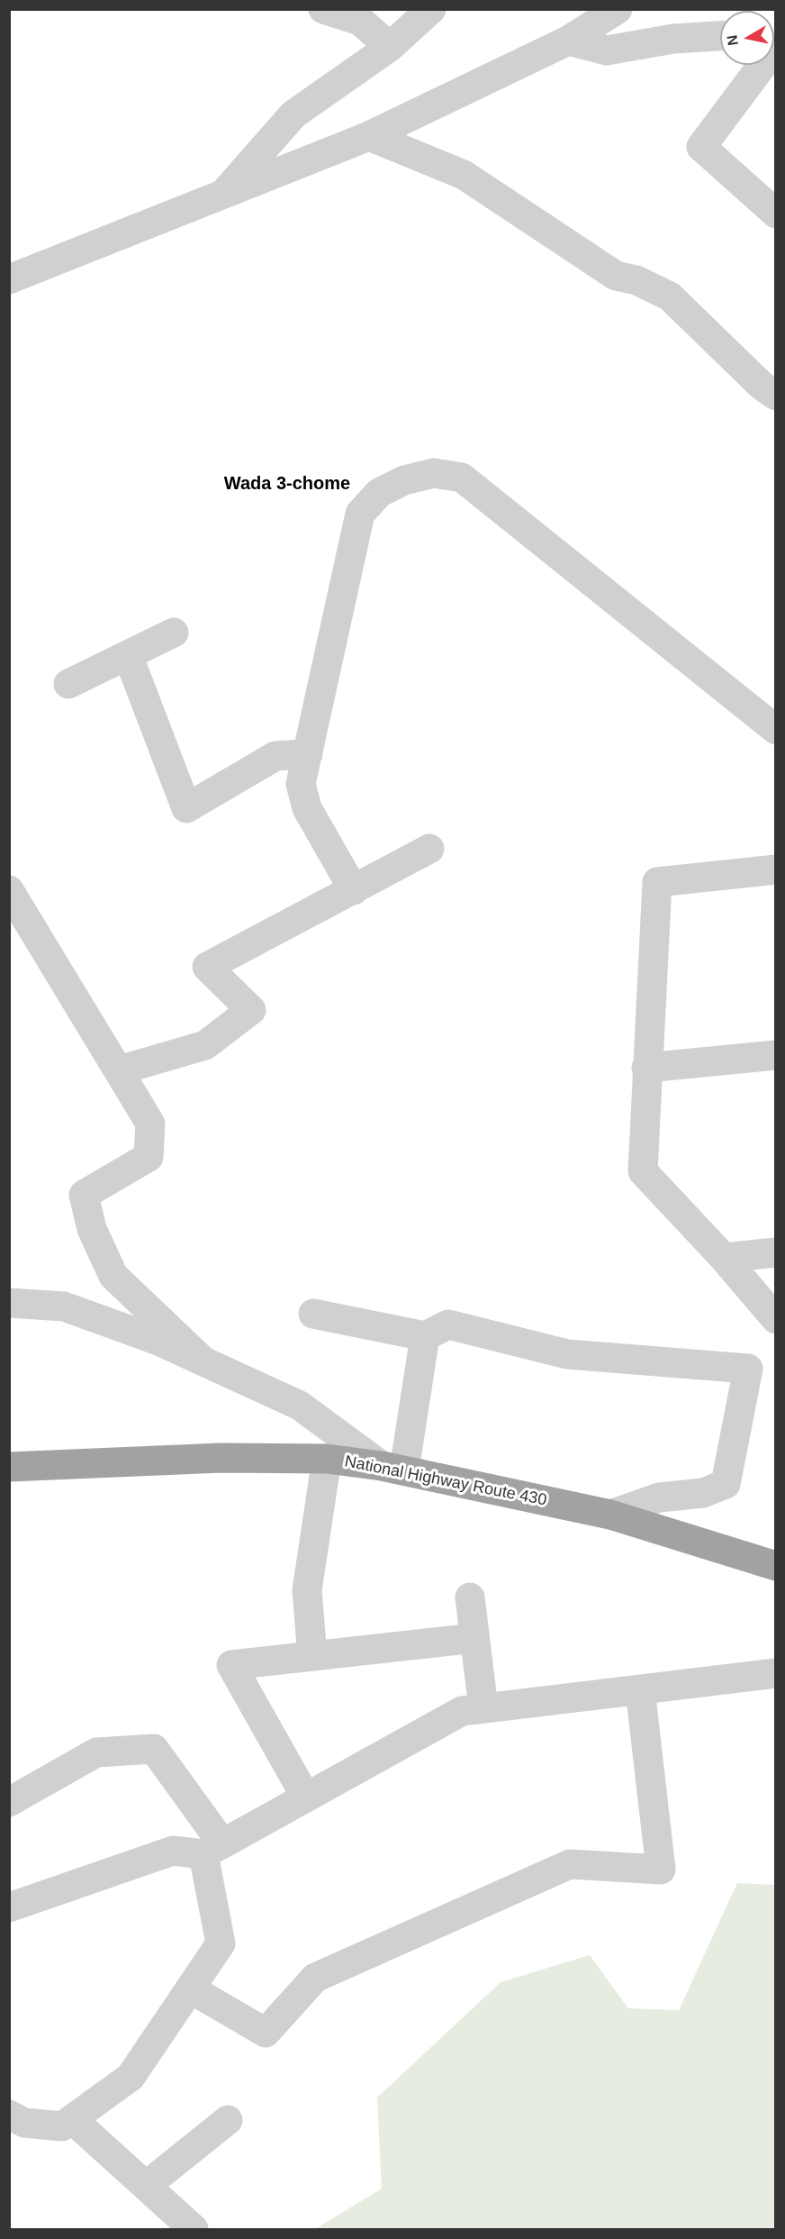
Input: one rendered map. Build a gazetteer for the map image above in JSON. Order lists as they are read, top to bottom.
{
  "streets": {
    "highway": ["National Highway Route 430"]
  },
  "districts": ["Wada 3-chome"],
  "north": "left"
}
